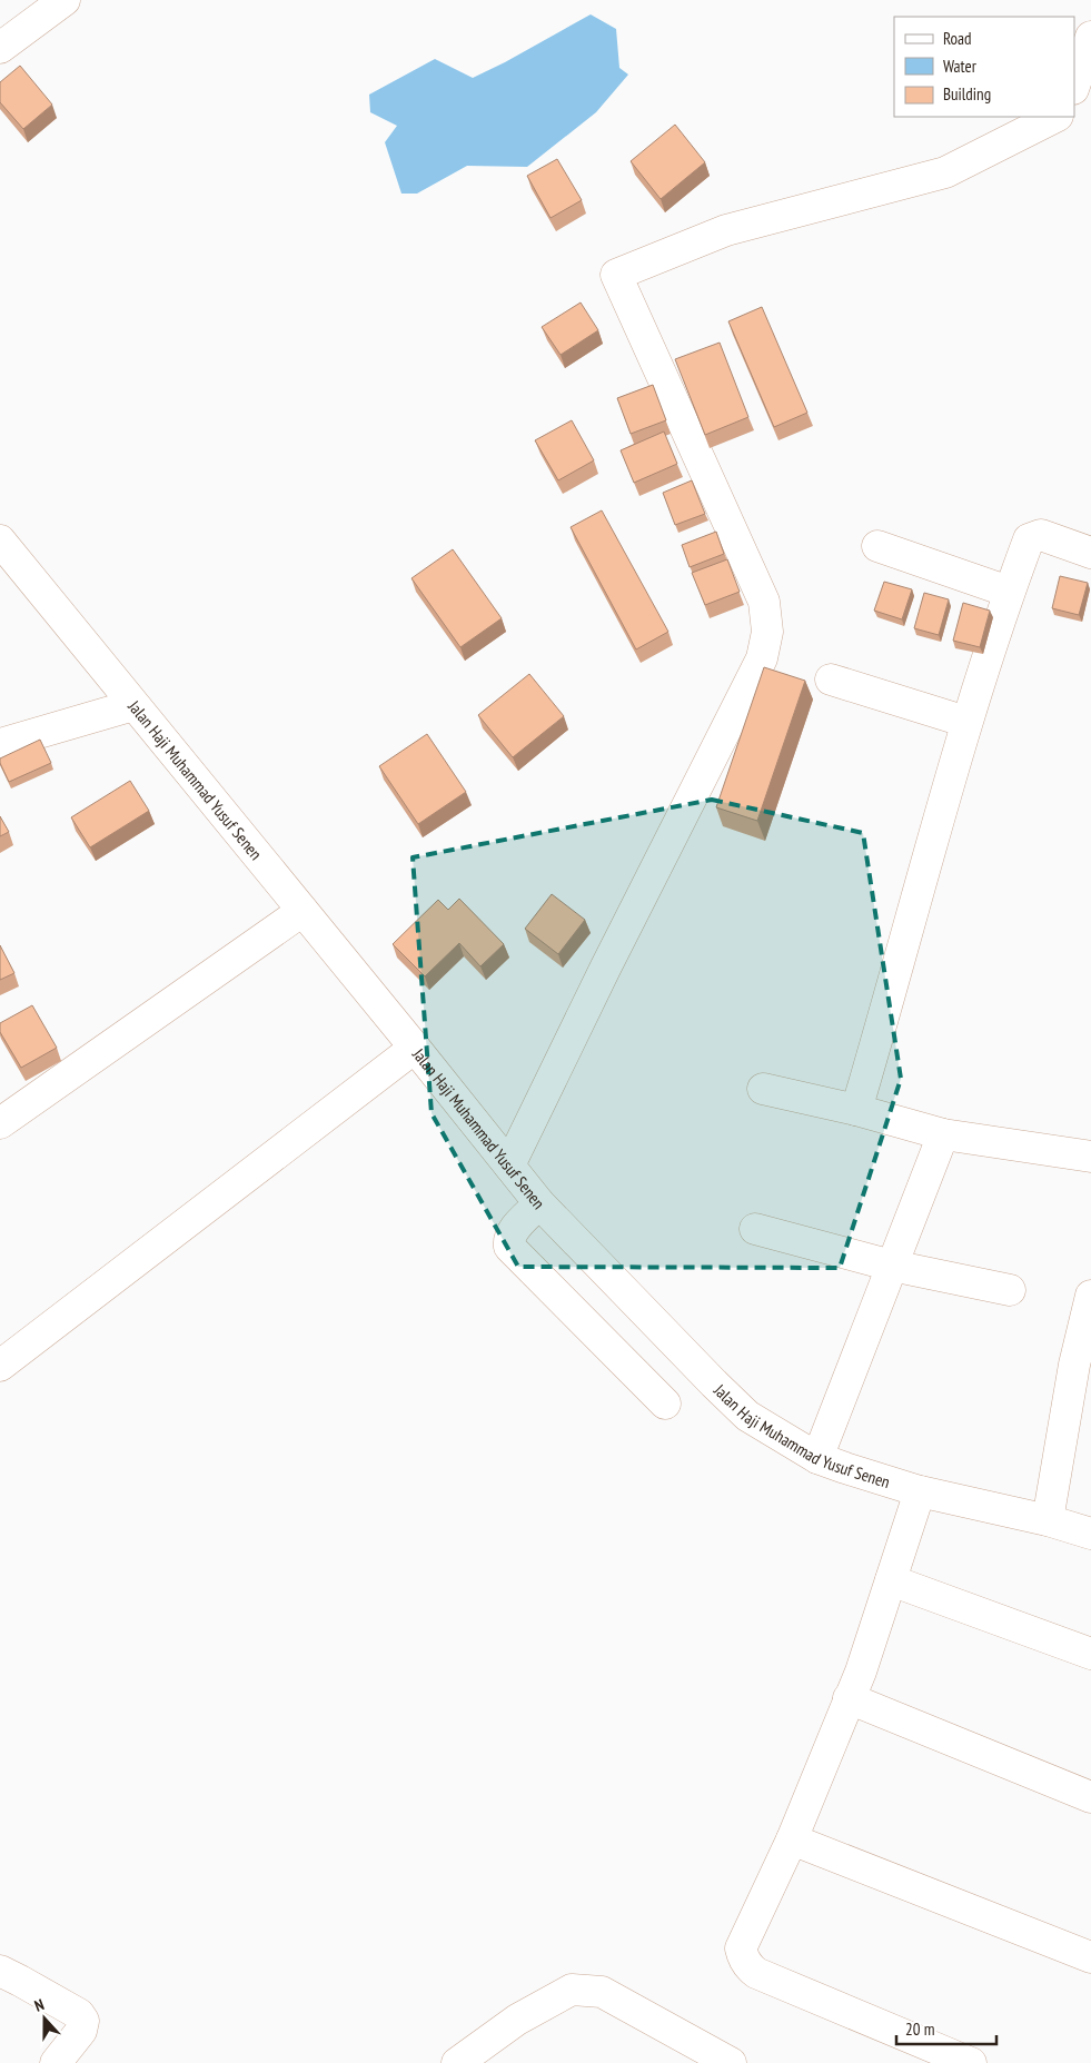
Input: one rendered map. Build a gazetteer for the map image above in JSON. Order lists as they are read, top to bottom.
{
  "streets": {
    "street": ["Jalan Haji Muhammad Yusuf Senen"]
  },
  "legend": ["Road", "Water", "Building"],
  "scale_bar": "20 m",
  "north": "top"
}
